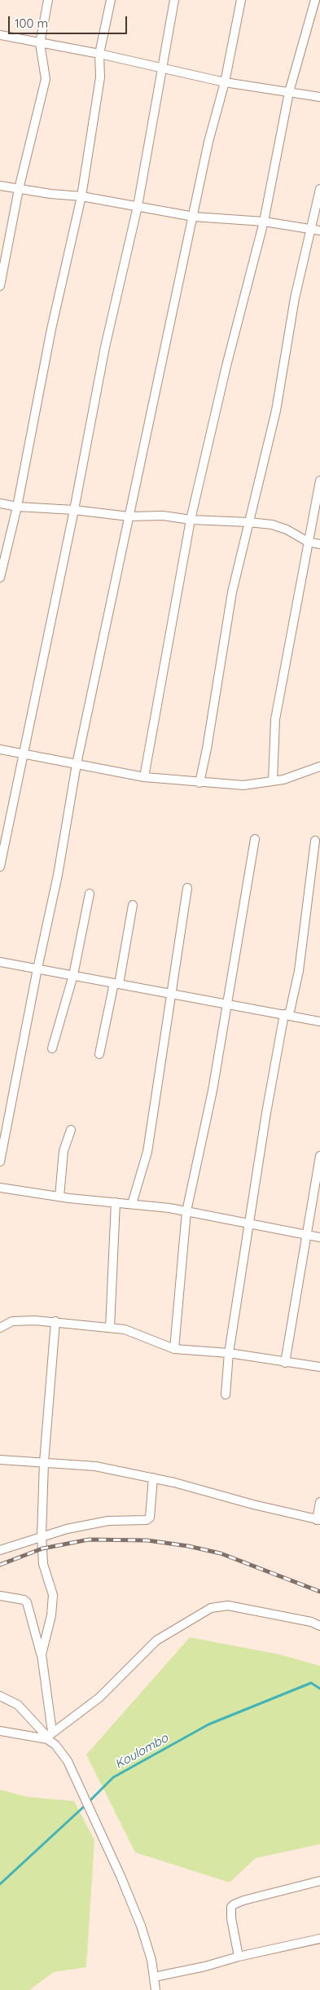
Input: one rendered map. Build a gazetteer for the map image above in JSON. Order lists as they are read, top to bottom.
{
  "water": ["Koulombo"],
  "scale_bar": "100 m"
}
